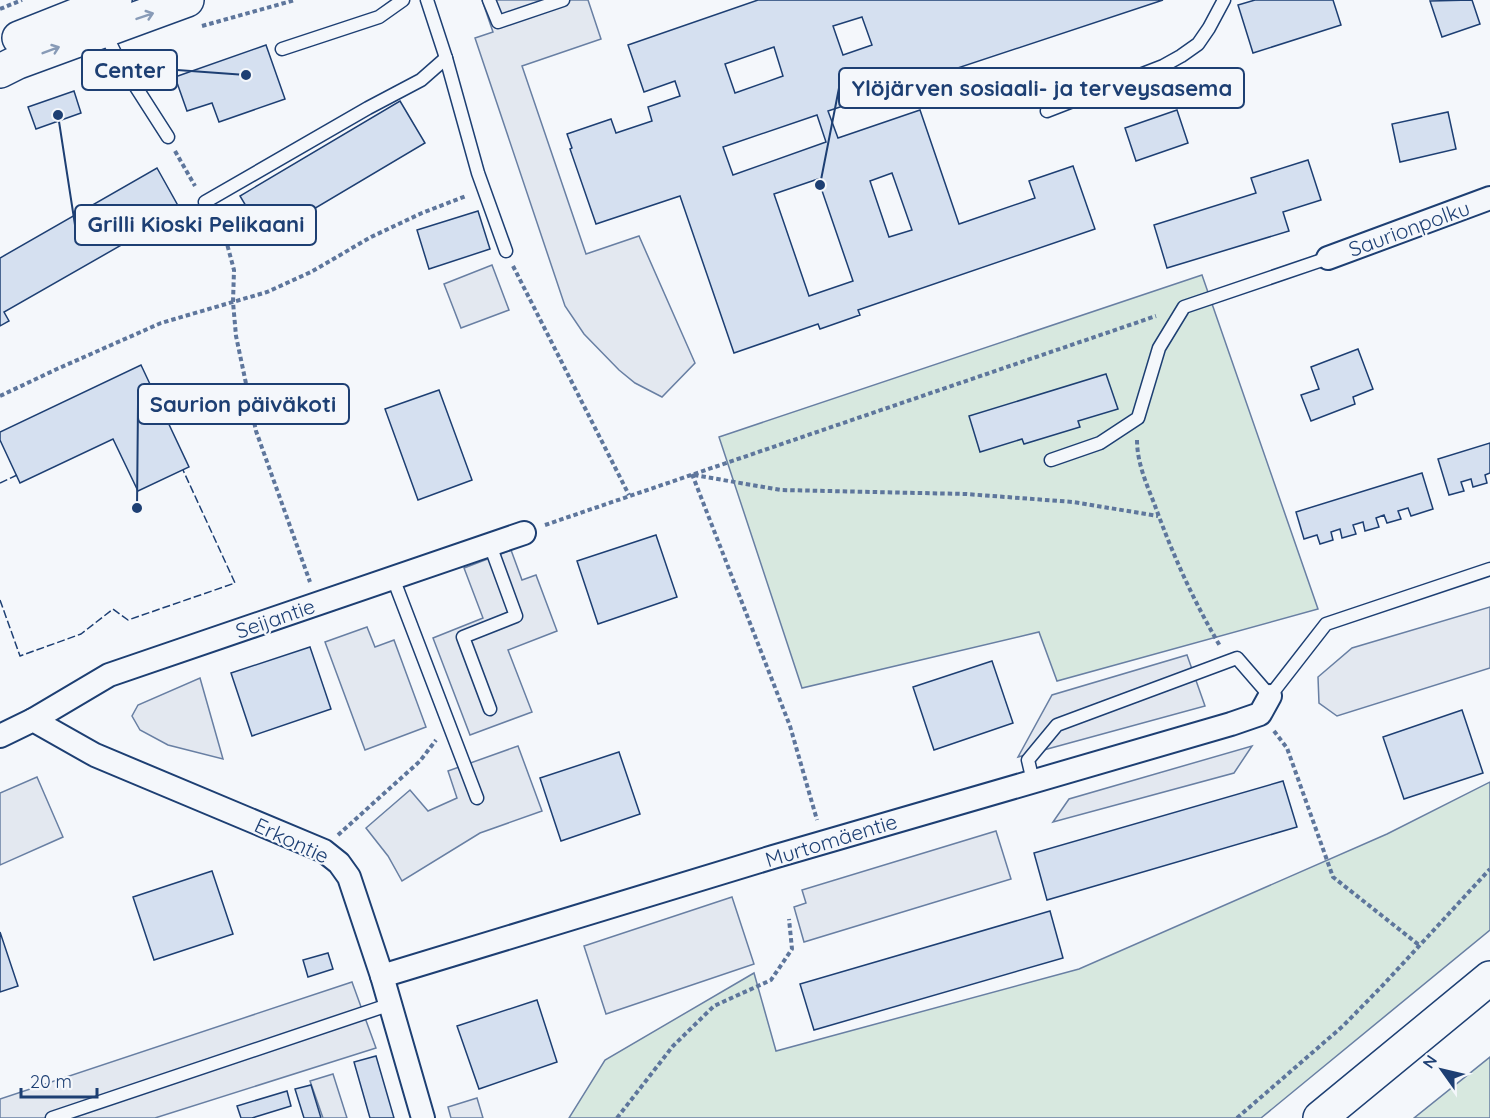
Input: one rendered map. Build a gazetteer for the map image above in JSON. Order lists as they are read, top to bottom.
{
  "streets": {
    "street": [
      "Saurionpolku",
      "Seijantie",
      "Erkontie",
      "Murtomäentie"
    ]
  },
  "crossings": [
    ["Seijantie", "Erkontie"],
    ["Erkontie", "Murtomäentie"]
  ],
  "places": [
    "Center",
    "Grilli Kioski Pelikaani",
    "Ylöjärven sosiaali- ja terveysasema",
    "Saurion päiväkoti"
  ],
  "scale_bar": "20 m",
  "north": "top left"
}
